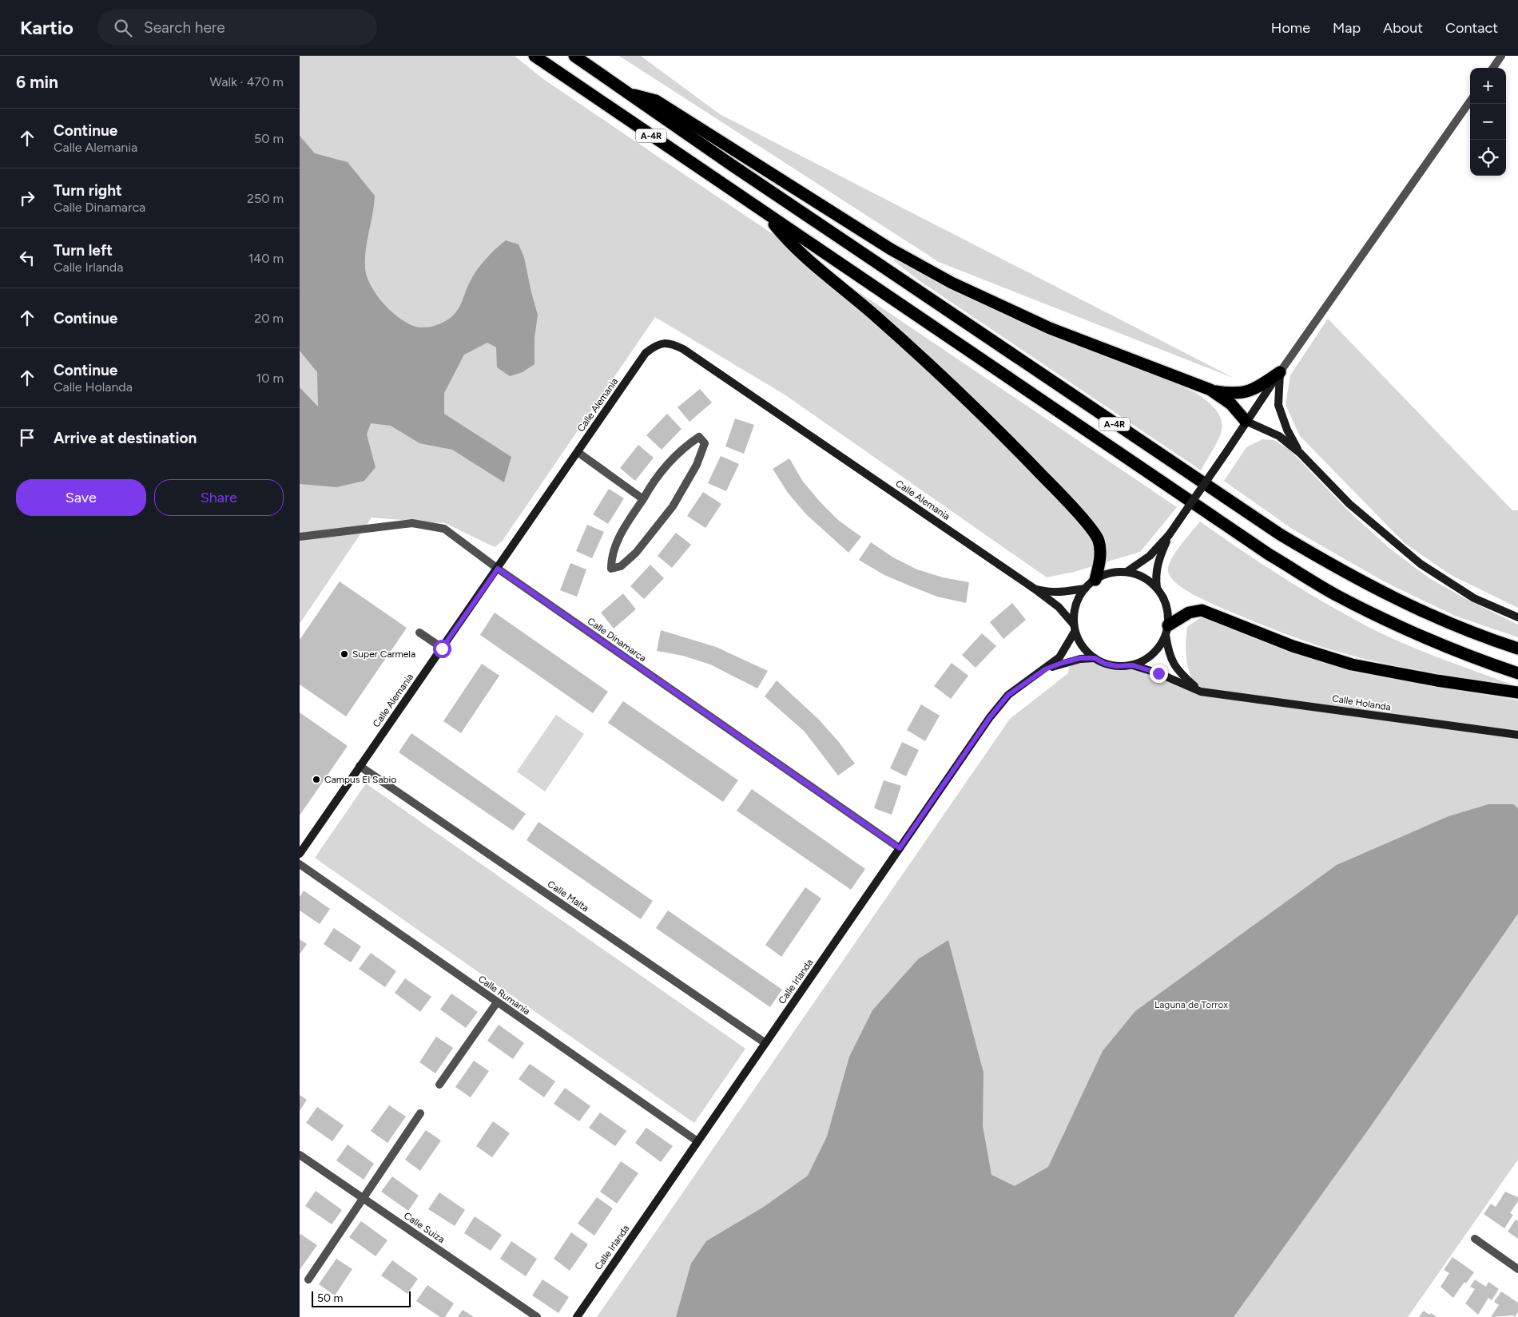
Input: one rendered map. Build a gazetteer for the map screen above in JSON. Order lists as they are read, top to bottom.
{
  "streets": {
    "highway": ["A-4R"],
    "street": [
      "Calle Alemania",
      "Calle Dinamarca",
      "Calle Holanda",
      "Calle Malta",
      "Calle Irlanda",
      "Calle Rumanía",
      "Calle Suiza"
    ]
  },
  "crossings": [
    ["Calle Alemania", "Calle Dinamarca"],
    ["Calle Alemania", "Calle Holanda"],
    ["Calle Alemania", "Calle Malta"],
    ["Calle Alemania", "Calle Irlanda"],
    ["Calle Dinamarca", "Calle Irlanda"],
    ["Calle Holanda", "Calle Irlanda"],
    ["Calle Malta", "Calle Irlanda"],
    ["Calle Irlanda", "Calle Rumanía"]
  ],
  "parks": ["Laguna de Torrox"],
  "places": ["Super Carmela", "Campus El Sabio"],
  "scale_bar": "50 m",
  "page": {
    "header": "Kartio",
    "search": "Search here",
    "nav": [
      "Home",
      "Map",
      "About",
      "Contact"
    ],
    "heading": ["6 min", "Walk · 470 m"],
    "map_buttons": ["+", "−"],
    "list": [
      ["Continue", "Calle Alemania", "50 m"],
      ["Turn right", "Calle Dinamarca", "250 m"],
      ["Turn left", "Calle Irlanda", "140 m"],
      ["Continue", "20 m"],
      ["Continue", "Calle Holanda", "10 m"],
      "Arrive at destination"
    ],
    "buttons": ["Save", "Share"],
    "scale": "50 m"
  }
}
